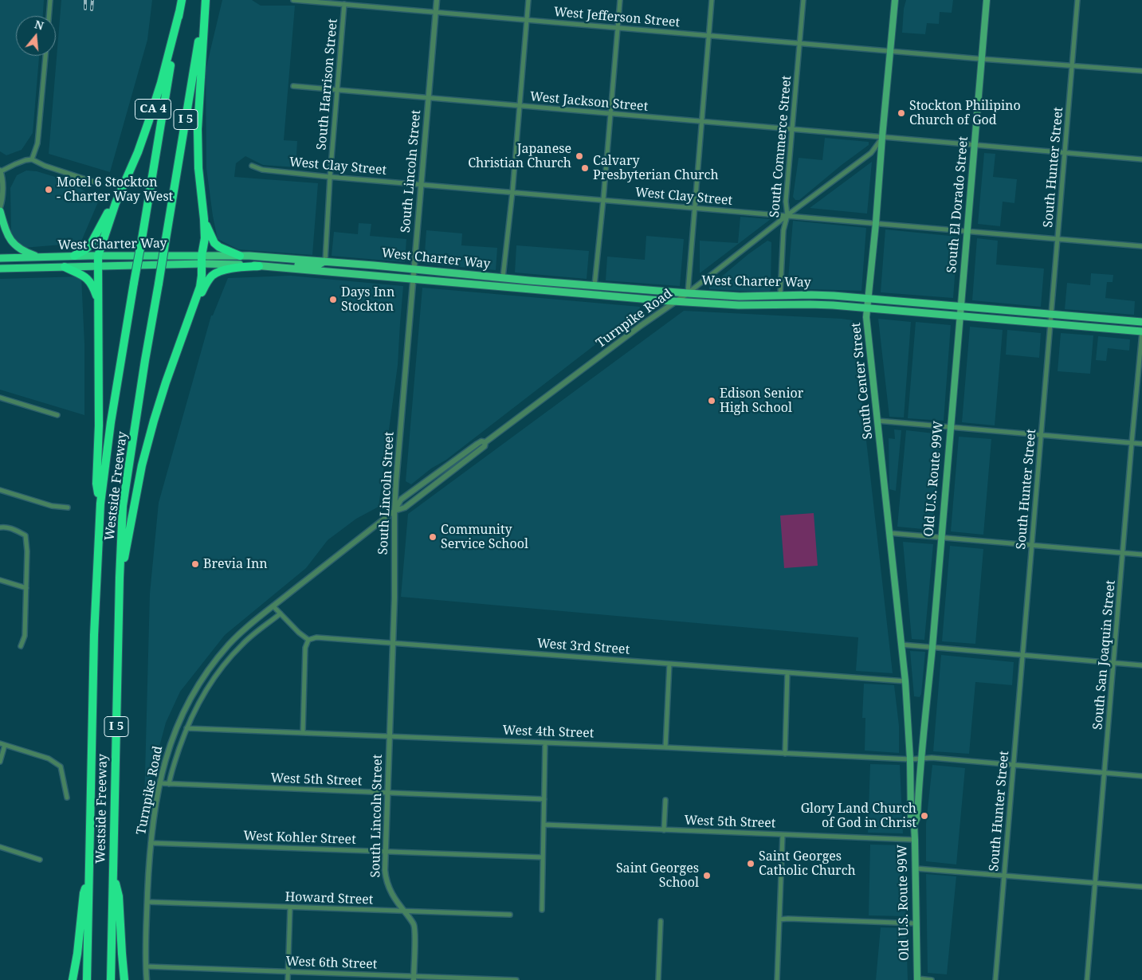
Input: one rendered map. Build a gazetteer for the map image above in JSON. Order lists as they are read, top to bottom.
{
  "streets": {
    "highway": [
      "CA 4",
      "I 5",
      "West Charter Way",
      "Westside Freeway"
    ],
    "main road": ["South El Dorado Street", "South Center Street", "Old U.S. Route 99W"],
    "street": [
      "West Jefferson Street",
      "South Harrison Street",
      "West Jackson Street",
      "South Commerce Street",
      "West Clay Street",
      "South Hunter Street",
      "South Lincoln Street",
      "Turnpike Road",
      "West 3rd Street",
      "South San Joaquin Street",
      "West 4th Street",
      "West 5th Street",
      "West Kohler Street",
      "Howard Street",
      "West 6th Street"
    ]
  },
  "crossings": [
    ["West Jefferson Street", "South Harrison Street"],
    ["West Jefferson Street", "South Commerce Street"],
    ["West Jefferson Street", "South Hunter Street"],
    ["West Jefferson Street", "South Lincoln Street"],
    ["West Jefferson Street", "South El Dorado Street"],
    ["West Jefferson Street", "South Center Street"],
    ["South Harrison Street", "West Jackson Street"],
    ["South Harrison Street", "West Clay Street"],
    ["South Harrison Street", "West Charter Way"],
    ["West Jackson Street", "South Commerce Street"],
    ["West Jackson Street", "South Hunter Street"],
    ["West Jackson Street", "South Lincoln Street"],
    ["West Jackson Street", "South El Dorado Street"],
    ["West Jackson Street", "Turnpike Road"],
    ["West Jackson Street", "South Center Street"],
    ["CA 4", "Westside Freeway"],
    ["South Commerce Street", "West Clay Street"],
    ["South Commerce Street", "West Charter Way"],
    ["South Commerce Street", "Turnpike Road"],
    ["West Clay Street", "South Hunter Street"],
    ["West Clay Street", "South Lincoln Street"],
    ["West Clay Street", "South El Dorado Street"],
    ["West Clay Street", "Turnpike Road"],
    ["West Clay Street", "South Center Street"],
    ["South Hunter Street", "West 4th Street"],
    ["South Lincoln Street", "West Charter Way"],
    ["South Lincoln Street", "Turnpike Road"],
    ["South Lincoln Street", "West 3rd Street"],
    ["South Lincoln Street", "West 4th Street"],
    ["South Lincoln Street", "West 5th Street"],
    ["South Lincoln Street", "West Kohler Street"],
    ["South Lincoln Street", "Howard Street"],
    ["South Lincoln Street", "West 6th Street"],
    ["South El Dorado Street", "West Charter Way"],
    ["South El Dorado Street", "Old U.S. Route 99W"],
    ["West Charter Way", "Turnpike Road"],
    ["West Charter Way", "South Center Street"],
    ["West Charter Way", "Old U.S. Route 99W"],
    ["Turnpike Road", "South Center Street"],
    ["Turnpike Road", "West 5th Street"],
    ["Turnpike Road", "West Kohler Street"],
    ["Turnpike Road", "Howard Street"],
    ["Turnpike Road", "West 6th Street"],
    ["South Center Street", "Old U.S. Route 99W"],
    ["South Center Street", "West 3rd Street"],
    ["South Center Street", "West 4th Street"],
    ["Old U.S. Route 99W", "West 4th Street"],
    ["Old U.S. Route 99W", "West 5th Street"],
    ["South San Joaquin Street", "West 4th Street"]
  ],
  "places": [
    "Stockton Philipino Church of God",
    "Japanese Christian Church",
    "Calvary Presbyterian Church",
    "Motel 6 Stockton - Charter Way West",
    "Days Inn Stockton",
    "Edison Senior High School",
    "Community Service School",
    "Brevia Inn",
    "Glory Land Church of God in Christ",
    "Saint Georges Catholic Church",
    "Saint Georges School"
  ],
  "north": "top"
}
